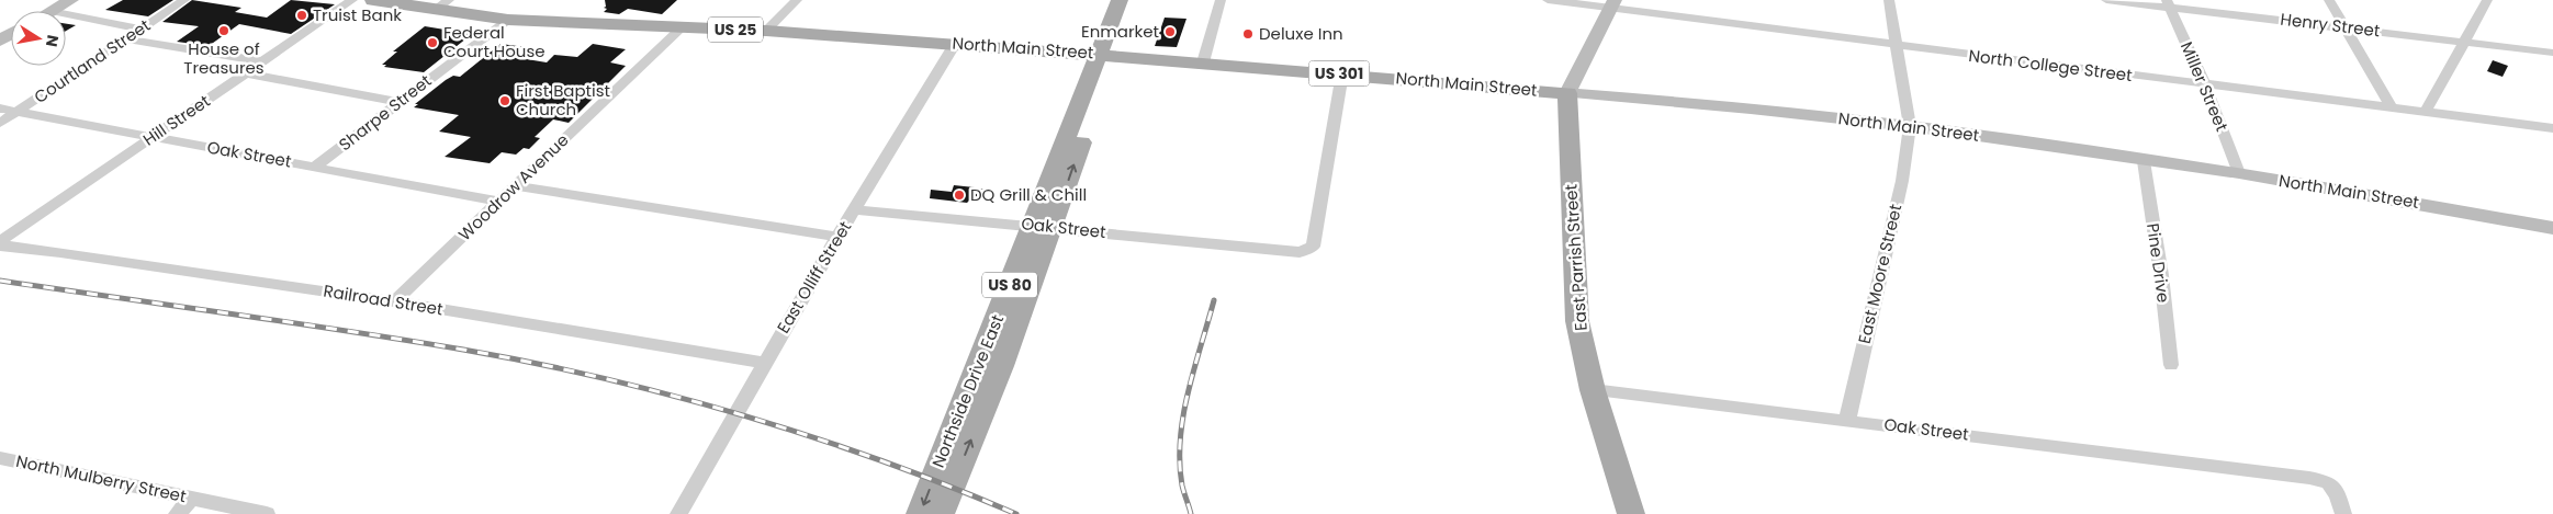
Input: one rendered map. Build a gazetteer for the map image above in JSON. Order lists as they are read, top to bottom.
{
  "streets": {
    "main road": [
      "US 25",
      "North Main Street",
      "US 301",
      "East Parrish Street",
      "US 80",
      "Northside Drive East"
    ],
    "street": [
      "Henry Street",
      "Courtland Street",
      "North College Street",
      "Miller Street",
      "Sharpe Street",
      "Hill Street",
      "Oak Street",
      "Woodrow Avenue",
      "Pine Drive",
      "East Moore Street",
      "East Olliff Street",
      "Railroad Street",
      "North Mulberry Street"
    ]
  },
  "crossings": [
    ["Henry Street", "Miller Street"],
    ["North Main Street", "Miller Street"],
    ["North Main Street", "Sharpe Street"],
    ["North Main Street", "Oak Street"],
    ["North Main Street", "Woodrow Avenue"],
    ["North Main Street", "East Parrish Street"],
    ["North Main Street", "Pine Drive"],
    ["North Main Street", "East Moore Street"],
    ["North Main Street", "East Olliff Street"],
    ["North Main Street", "Northside Drive East"],
    ["Courtland Street", "Oak Street"],
    ["North College Street", "Miller Street"],
    ["North College Street", "East Moore Street"],
    ["Sharpe Street", "Oak Street"],
    ["Hill Street", "Oak Street"],
    ["Hill Street", "Railroad Street"],
    ["Oak Street", "Woodrow Avenue"],
    ["Oak Street", "East Parrish Street"],
    ["Oak Street", "East Moore Street"],
    ["Oak Street", "East Olliff Street"],
    ["Oak Street", "Northside Drive East"],
    ["Woodrow Avenue", "Railroad Street"],
    ["East Olliff Street", "Railroad Street"]
  ],
  "places": [
    "Truist Bank",
    "House of Treasures",
    "Enmarket",
    "Deluxe Inn",
    "Federal Court House",
    "First Baptist Church",
    "DQ Grill & Chill"
  ],
  "north": "right"
}
